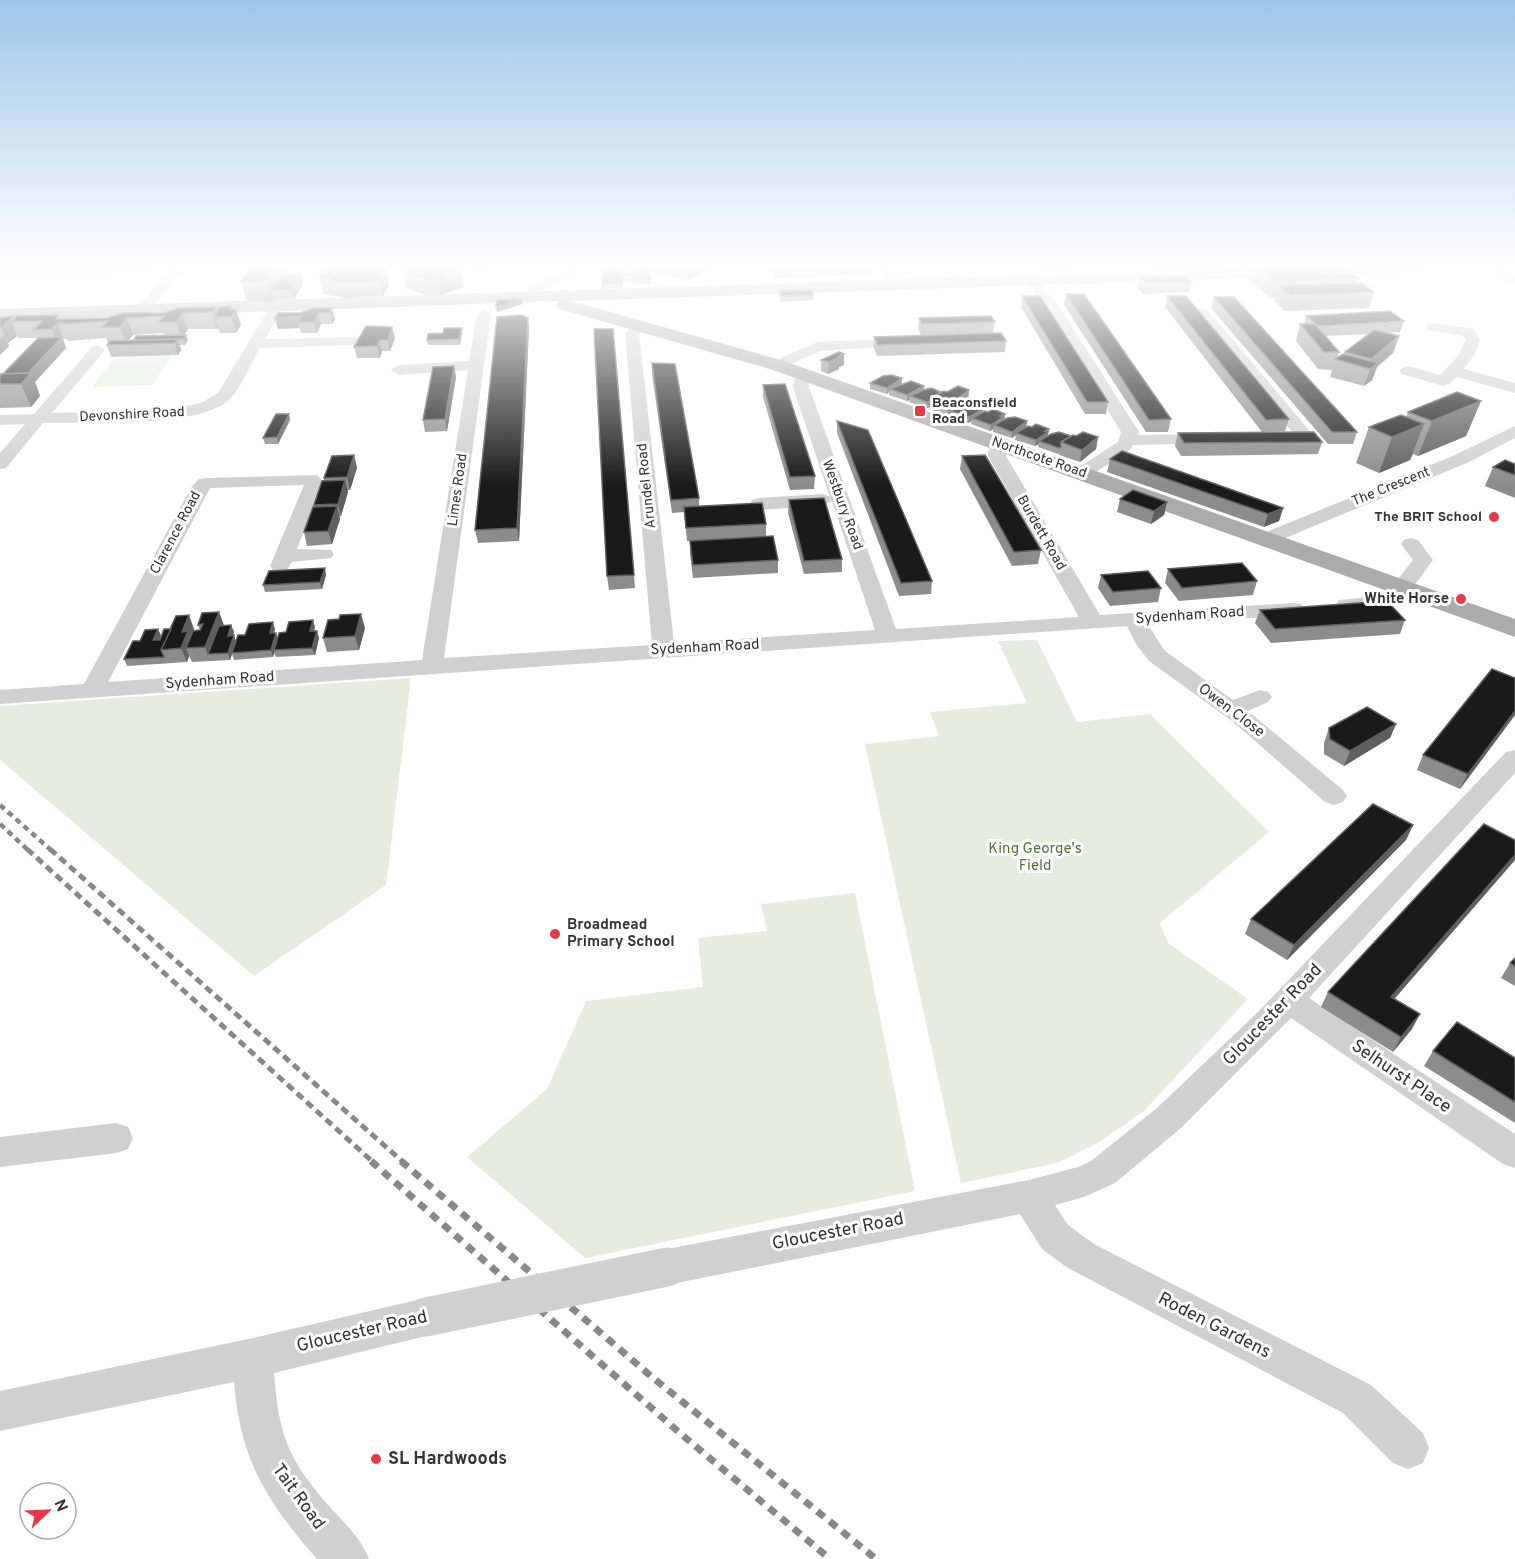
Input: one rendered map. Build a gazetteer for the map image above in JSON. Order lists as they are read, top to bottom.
{
  "streets": {
    "main road": ["Northcote Road"],
    "street": [
      "Devonshire Road",
      "Arundel Road",
      "The Crescent",
      "Limes Road",
      "Westbury Road",
      "Clarence Road",
      "Burdett Road",
      "Sydenham Road",
      "Owen Close",
      "Gloucester Road",
      "Selhurst Place",
      "Roden Gardens",
      "Tait Road"
    ]
  },
  "crossings": [
    ["Northcote Road", "The Crescent"],
    ["Northcote Road", "Westbury Road"],
    ["Northcote Road", "Burdett Road"],
    ["Northcote Road", "Sydenham Road"],
    ["Arundel Road", "Sydenham Road"],
    ["Limes Road", "Sydenham Road"],
    ["Westbury Road", "Sydenham Road"],
    ["Clarence Road", "Sydenham Road"],
    ["Burdett Road", "Sydenham Road"],
    ["Sydenham Road", "Owen Close"],
    ["Gloucester Road", "Selhurst Place"],
    ["Gloucester Road", "Roden Gardens"],
    ["Gloucester Road", "Tait Road"]
  ],
  "parks": ["King George's Field"],
  "places": {
    "transit": ["Beaconsfield Road"],
    "other": [
      "The BRIT School",
      "White Horse",
      "Broadmead Primary School",
      "SL Hardwoods"
    ]
  },
  "north": "top right"
}
